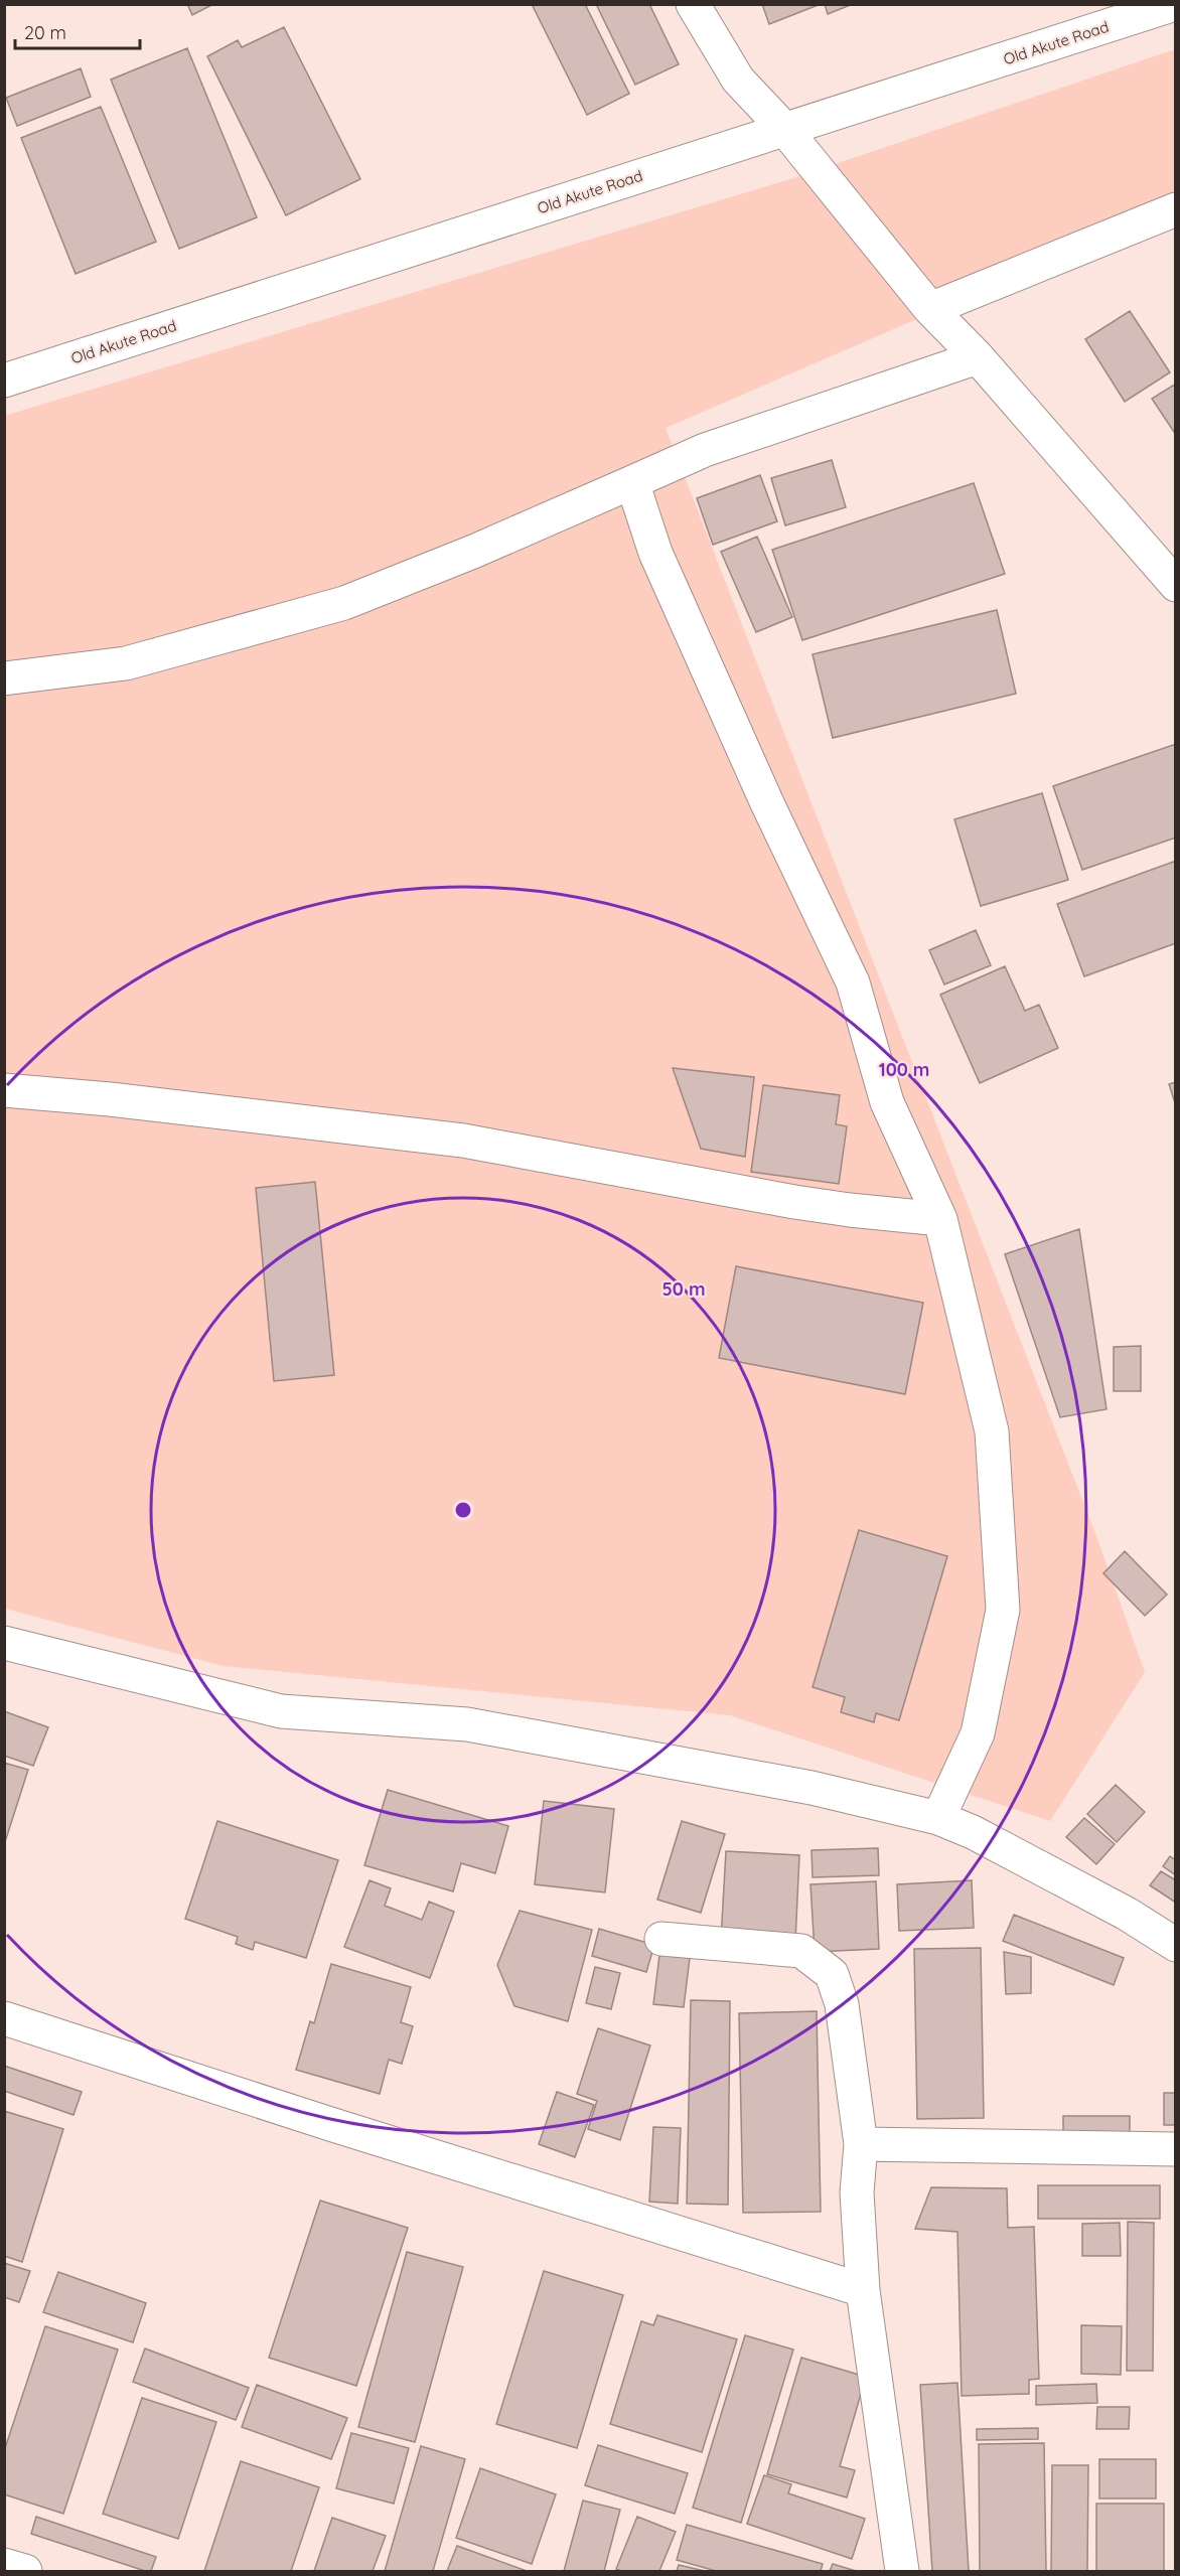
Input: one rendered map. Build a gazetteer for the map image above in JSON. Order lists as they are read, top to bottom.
{
  "streets": {
    "street": ["Old Akute Road"]
  },
  "scale_bar": "20 m",
  "rings": ["100 m", "50 m"]
}
